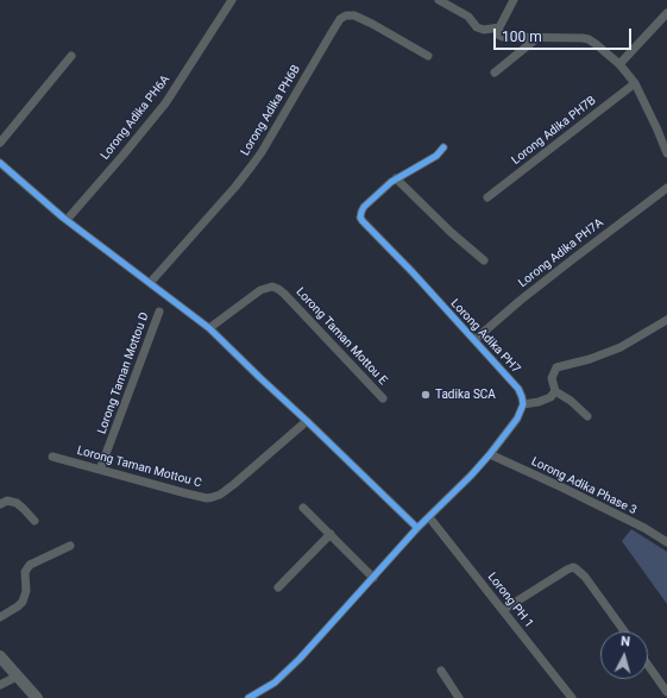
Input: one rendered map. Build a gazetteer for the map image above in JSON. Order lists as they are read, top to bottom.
{
  "streets": {
    "street": [
      "Lorong Adika PH6B",
      "Lorong Adika PH6A",
      "Lorong Adika PH7B",
      "Lorong Adika PH7A",
      "Lorong Taman Mottou E",
      "Lorong Adika PH7",
      "Lorong Taman Mottou D",
      "Lorong Taman Mottou C",
      "Lorong Adika Phase 3",
      "Lorong PH 1"
    ]
  },
  "crossings": [
    ["Lorong Adika PH7A", "Lorong Adika PH7"],
    ["Lorong Taman Mottou D", "Lorong Taman Mottou C"]
  ],
  "places": ["Tadika SCA"],
  "scale_bar": "100 m",
  "north": "top"
}
